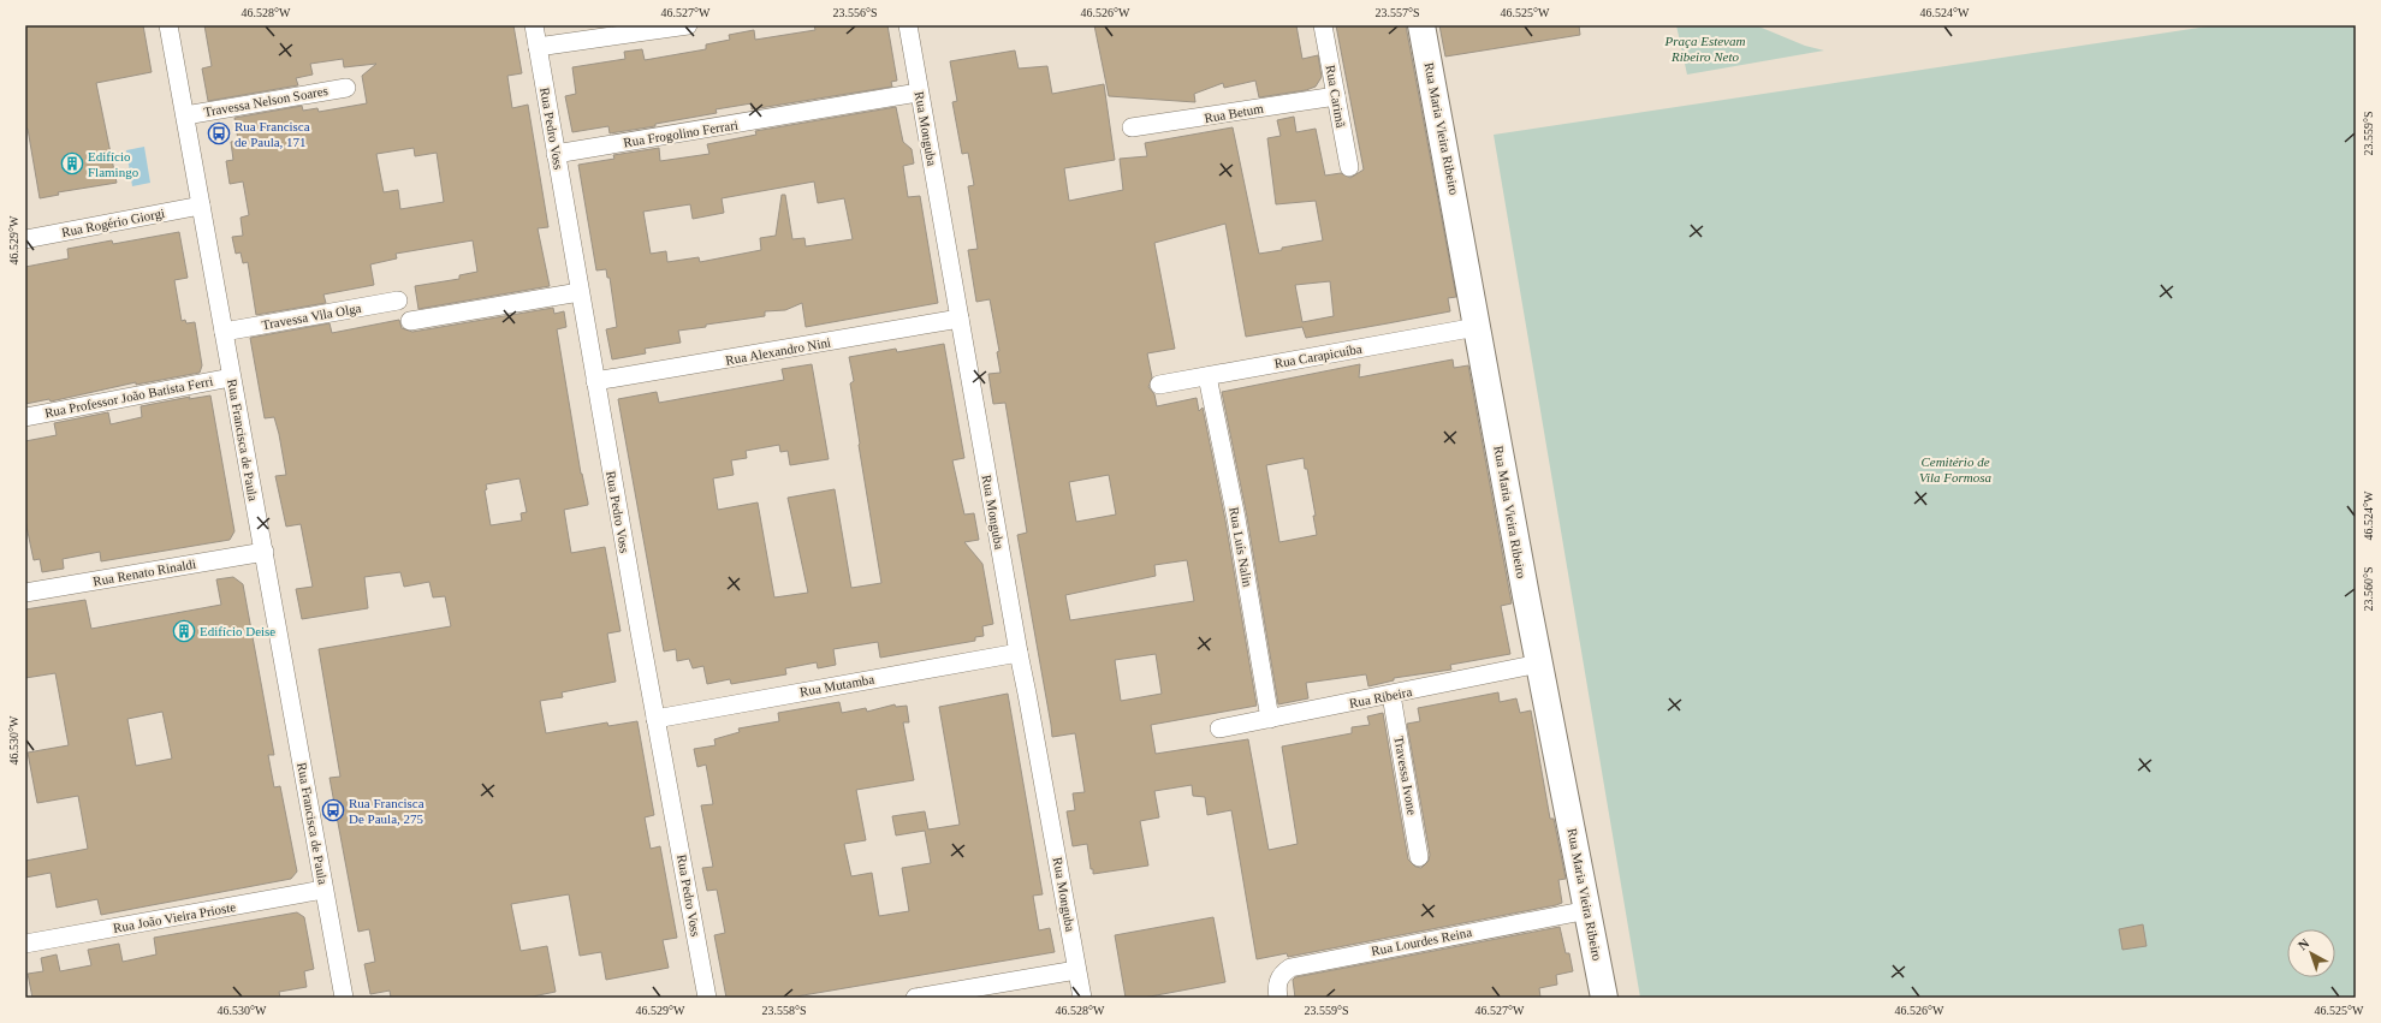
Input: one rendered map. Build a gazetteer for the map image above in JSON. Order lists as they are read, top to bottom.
{
  "streets": {
    "street": [
      "Rua Carimã",
      "Travessa Nelson Soares",
      "Rua Betum",
      "Rua Pedro Voss",
      "Rua Monguba",
      "Rua Maria Vieira Ribeiro",
      "Rua Frogolino Ferrari",
      "Rua Rogério Giorgi",
      "Travessa Vila Olga",
      "Rua Alexandro Nini",
      "Rua Carapicuíba",
      "Rua Professor João Batista Ferri",
      "Rua Francisca de Paula",
      "Rua Luís Nalin",
      "Rua Renato Rinaldi",
      "Rua Mutamba",
      "Rua Ribeira",
      "Travessa Ivone",
      "Rua João Vieira Prioste",
      "Rua Lourdes Reina"
    ]
  },
  "crossings": [
    ["Rua Carimã", "Rua Betum"],
    ["Travessa Nelson Soares", "Rua Francisca de Paula"],
    ["Rua Pedro Voss", "Rua Frogolino Ferrari"],
    ["Rua Pedro Voss", "Rua Alexandro Nini"],
    ["Rua Pedro Voss", "Rua Mutamba"],
    ["Rua Monguba", "Rua Frogolino Ferrari"],
    ["Rua Monguba", "Rua Alexandro Nini"],
    ["Rua Monguba", "Rua Mutamba"],
    ["Rua Maria Vieira Ribeiro", "Rua Carapicuíba"],
    ["Rua Maria Vieira Ribeiro", "Rua Ribeira"],
    ["Rua Maria Vieira Ribeiro", "Rua Lourdes Reina"],
    ["Rua Rogério Giorgi", "Rua Francisca de Paula"],
    ["Travessa Vila Olga", "Rua Francisca de Paula"],
    ["Rua Carapicuíba", "Rua Luís Nalin"],
    ["Rua Professor João Batista Ferri", "Rua Francisca de Paula"],
    ["Rua Francisca de Paula", "Rua Renato Rinaldi"],
    ["Rua Francisca de Paula", "Rua João Vieira Prioste"],
    ["Rua Luís Nalin", "Rua Ribeira"],
    ["Rua Ribeira", "Travessa Ivone"]
  ],
  "parks": ["Praça Estevam Ribeiro Neto", "Cemitério de Vila Formosa"],
  "places": {
    "bus stop": ["Rua Francisca de Paula, 171", "Rua Francisca De Paula, 275"],
    "building": ["Edifício Flamingo", "Edifício Deise"]
  },
  "north": "top left",
  "coordinates": [
    "46.528°W",
    "46.527°W",
    "23.556°S",
    "46.526°W",
    "23.557°S",
    "46.525°W",
    "46.524°W",
    "23.559°S",
    "46.529°W",
    "23.560°S",
    "46.530°W",
    "23.558°S"
  ]
}
